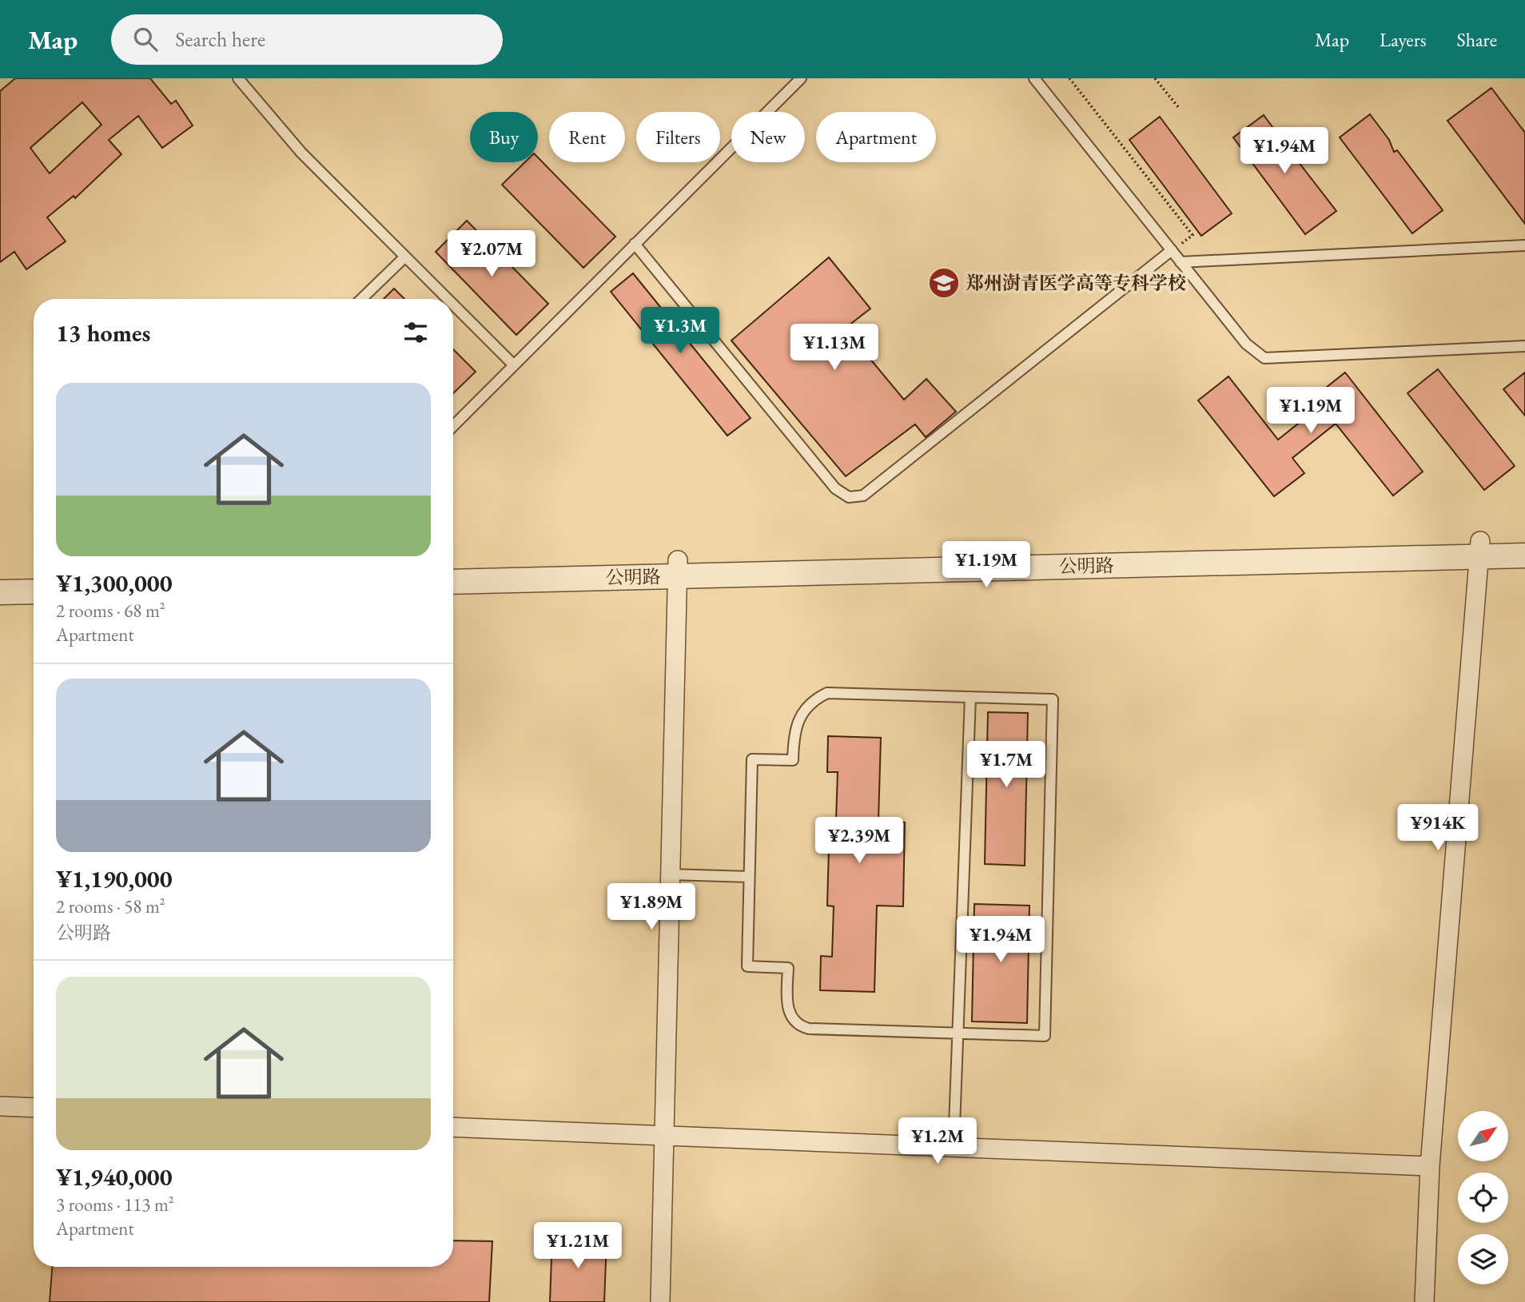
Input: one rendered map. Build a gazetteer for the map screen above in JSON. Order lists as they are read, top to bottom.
{
  "streets": {
    "street": ["公明路"]
  },
  "places": {
    "school or university": ["郑州澍青医学高等专科学校"]
  },
  "north": "top right",
  "page": {
    "header": "Map",
    "search": "Search here",
    "nav": ["Map", "Layers", "Share"],
    "chip": [
      "Buy",
      "Rent",
      "Filters",
      "New",
      "Apartment"
    ],
    "price": [
      "¥1.94M",
      "¥2.07M",
      "¥1.3M",
      "¥1.13M",
      "¥1.19M",
      "¥1.19M",
      "¥1.7M",
      "¥914K",
      "¥2.39M",
      "¥1.89M",
      "¥1.94M",
      "¥1.2M",
      "¥1.21M"
    ],
    "heading": "13 homes",
    "list": [
      {
        "name": "¥1,300,000",
        "note": "2 rooms · 68 m² · Apartment"
      },
      {
        "name": "¥1,190,000",
        "note": "2 rooms · 58 m² · 公明路"
      },
      {
        "name": "¥1,940,000",
        "note": "3 rooms · 113 m² · Apartment"
      }
    ]
  }
}
